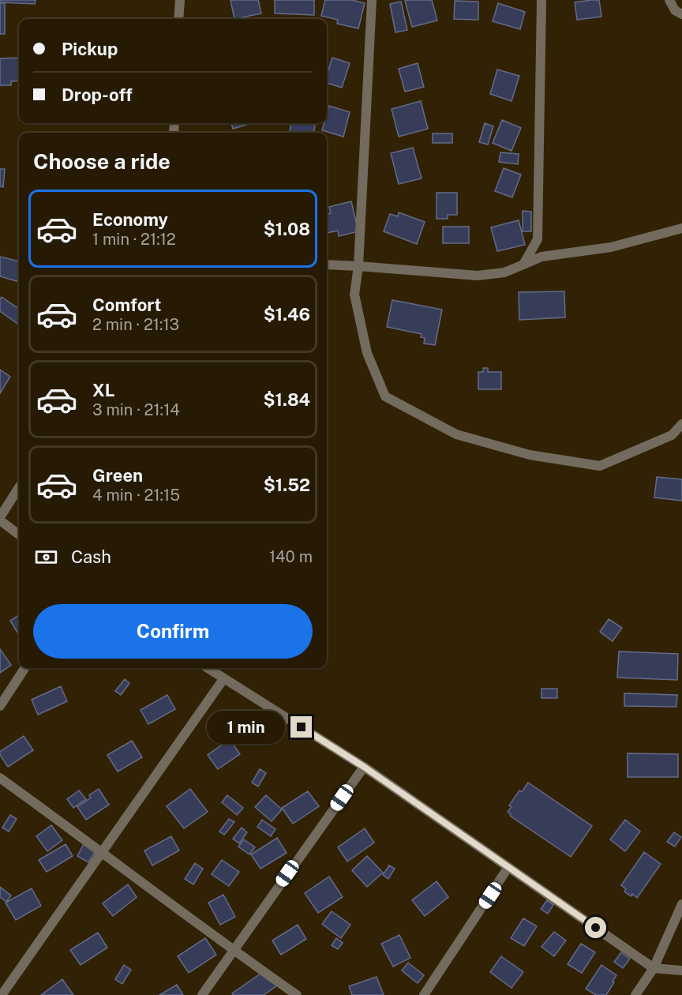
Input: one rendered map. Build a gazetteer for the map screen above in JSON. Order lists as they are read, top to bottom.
{
  "page": {
    "banner": ["Pickup", "Drop-off"],
    "heading": "Choose a ride",
    "list": [
      {
        "name": "Economy",
        "note": "1 min · 21:12",
        "value": "$1.08"
      },
      {
        "name": "Comfort",
        "note": "2 min · 21:13",
        "value": "$1.46"
      },
      {
        "name": "XL",
        "note": "3 min · 21:14",
        "value": "$1.84"
      },
      {
        "name": "Green",
        "note": "4 min · 21:15",
        "value": "$1.52"
      }
    ],
    "pay": ["Cash", "140 m"],
    "buttons": "Confirm",
    "bubble": "1 min"
  }
}
